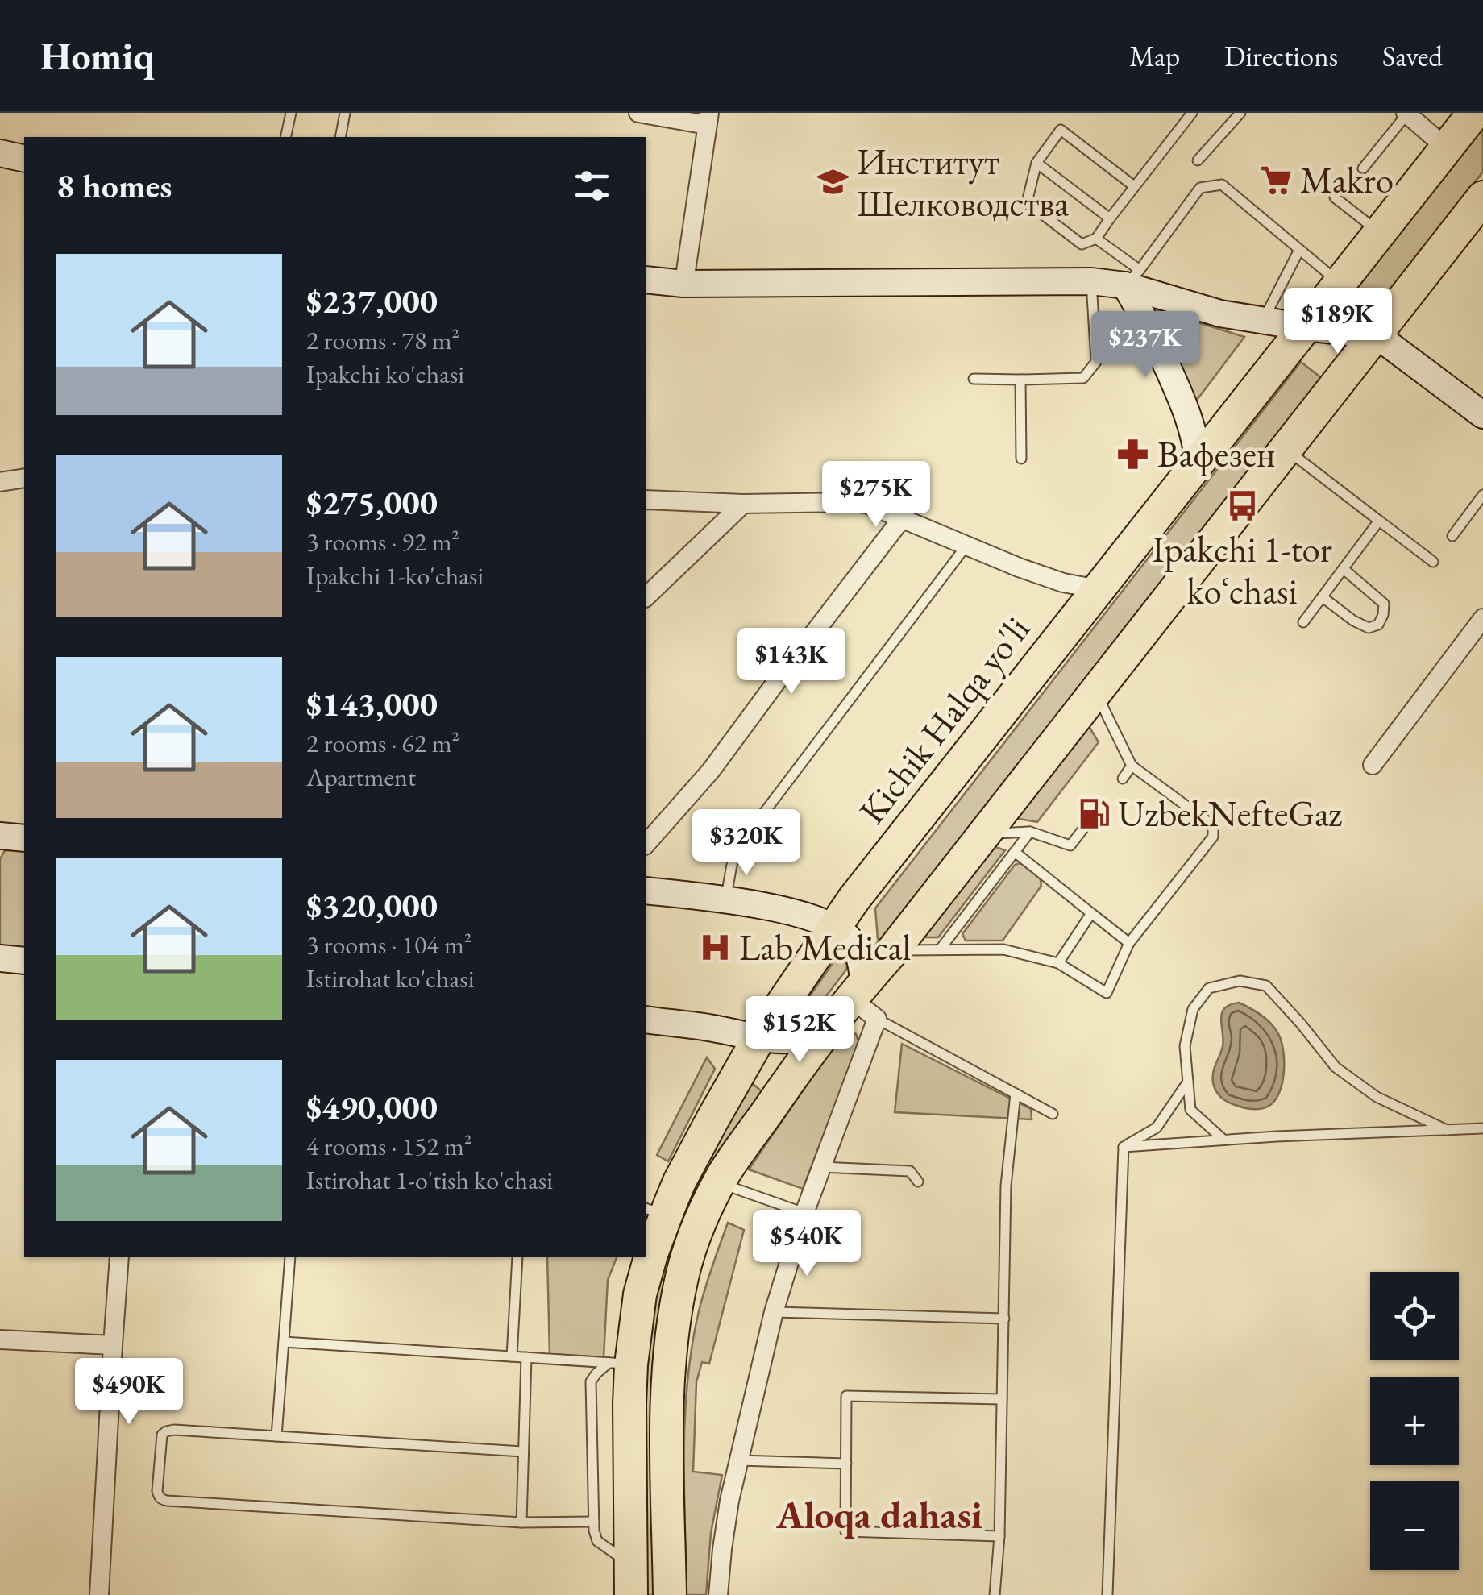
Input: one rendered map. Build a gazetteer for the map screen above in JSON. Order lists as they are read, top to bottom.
{
  "streets": {
    "highway": ["Kichik Halqa yo'li"]
  },
  "districts": ["Aloqa dahasi"],
  "places": {
    "supermarket": ["Makro"],
    "school or university": ["Институт Шелководства"],
    "pharmacy": ["Вафезен"],
    "bus stop": ["Ipakchi 1-tor koʻchasi"],
    "fuel station": ["UzbekNefteGaz"],
    "hospital": ["Lab Medical"]
  },
  "page": {
    "header": "Homiq",
    "nav": ["Map", "Directions", "Saved"],
    "heading": "8 homes",
    "list": [
      {
        "name": "$237,000",
        "note": "2 rooms · 78 m² · Ipakchi ko'chasi"
      },
      {
        "name": "$275,000",
        "note": "3 rooms · 92 m² · Ipakchi 1-ko'chasi"
      },
      {
        "name": "$143,000",
        "note": "2 rooms · 62 m² · Apartment"
      },
      {
        "name": "$320,000",
        "note": "3 rooms · 104 m² · Istirohat ko'chasi"
      },
      {
        "name": "$490,000",
        "note": "4 rooms · 152 m² · Istirohat 1-o'tish ko'chasi"
      }
    ],
    "price": [
      "$189K",
      "$237K",
      "$275K",
      "$143K",
      "$320K",
      "$152K",
      "$540K",
      "$490K"
    ],
    "map_buttons": ["+", "−"]
  }
}
